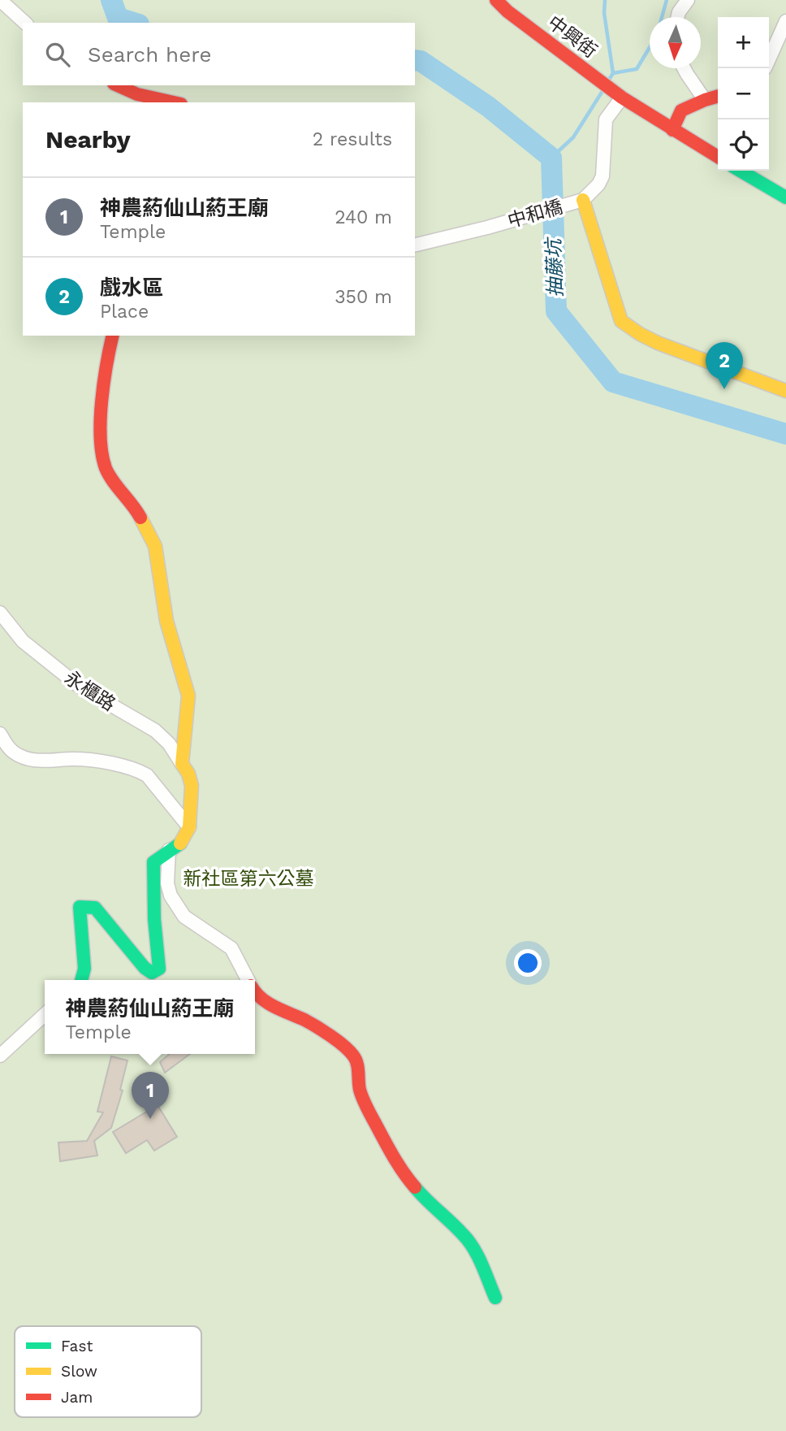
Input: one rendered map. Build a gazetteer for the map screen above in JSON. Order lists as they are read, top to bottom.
{
  "streets": {
    "street": ["中興街", "中和橋", "永櫃路"]
  },
  "water": ["抽藤坑"],
  "parks": ["新社區第六公墓"],
  "legend": ["Fast", "Slow", "Jam"],
  "north": "bottom",
  "page": {
    "map_buttons": ["+", "−"],
    "search": "Search here",
    "heading": ["Nearby", "2 results"],
    "list": [
      {
        "mark": "1",
        "name": "神農葯仙山葯王廟",
        "note": "Temple",
        "value": "240 m"
      },
      {
        "mark": "2",
        "name": "戲水區",
        "note": "Place",
        "value": "350 m"
      }
    ],
    "pins": ["2", "1"],
    "popup": ["神農葯仙山葯王廟", "Temple"]
  }
}
